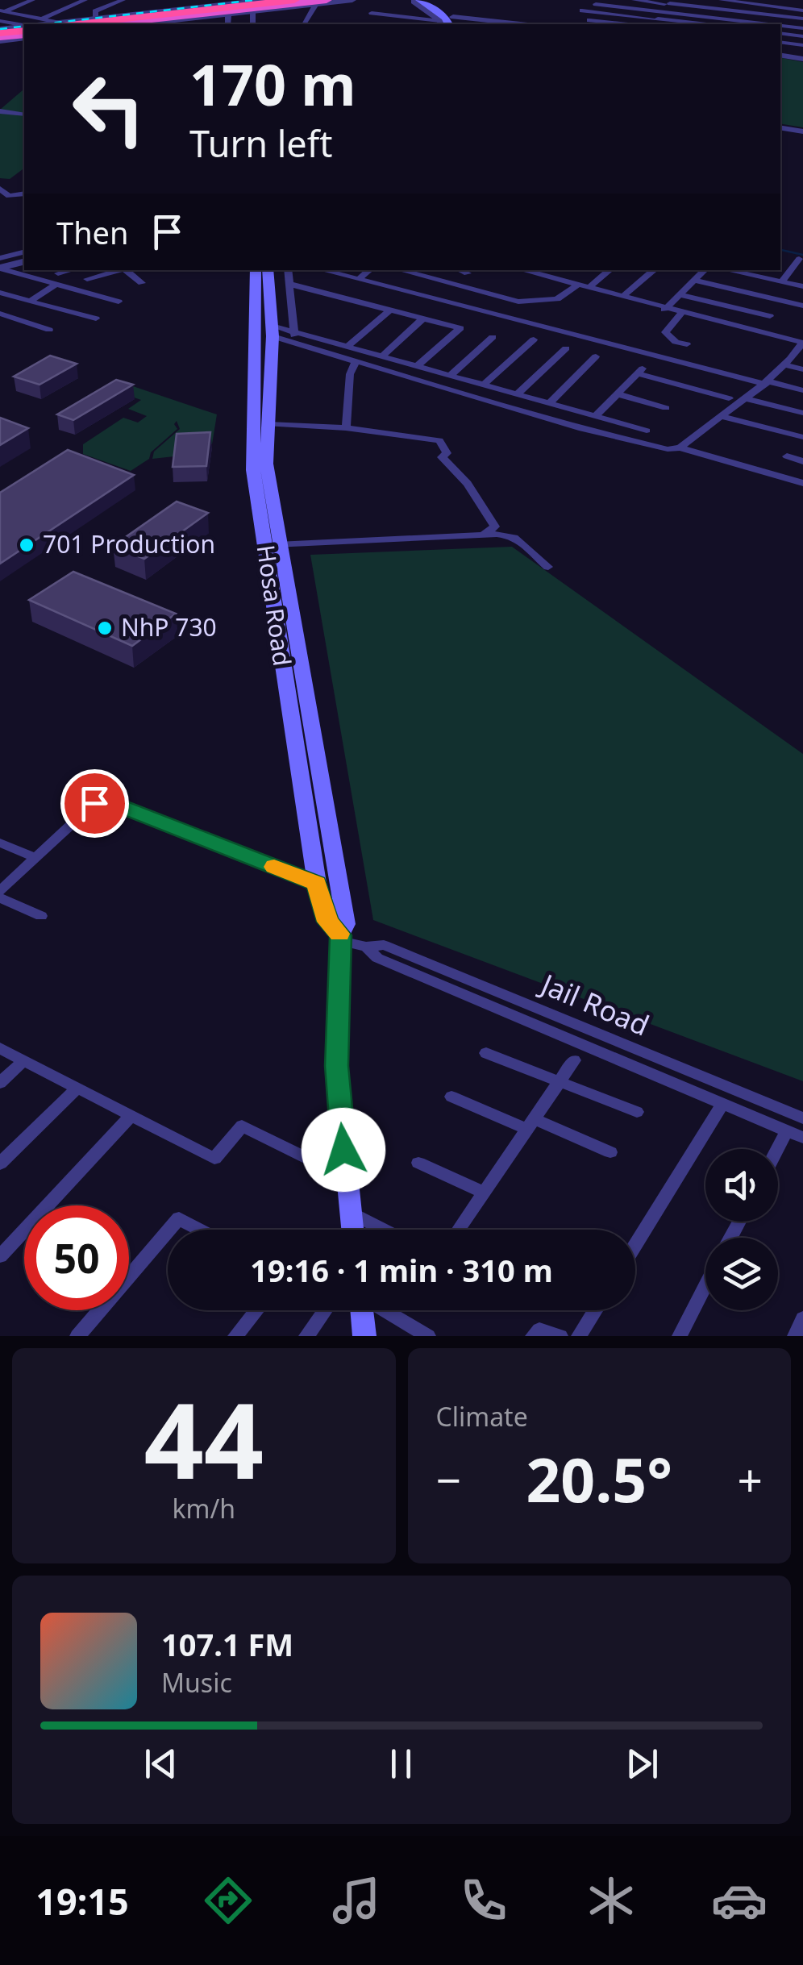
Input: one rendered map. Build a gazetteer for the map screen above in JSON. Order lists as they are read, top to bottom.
{
  "streets": {
    "main road": ["Hosa Road"],
    "street": ["Jail Road"]
  },
  "crossings": [
    ["Hosa Road", "Jail Road"]
  ],
  "places": ["701 Production", "NhP 730"],
  "page": {
    "turn": ["170 m", "Turn left"],
    "then": "Then",
    "limit": "50",
    "trip": "19:16 · 1 min · 310 m",
    "tile": [
      ["44", "km/h"],
      "Climate"
    ],
    "heat": ["−", "20.5°", "+"],
    "song": ["107.1 FM", "Music"],
    "tabs": "19:15"
  }
}
